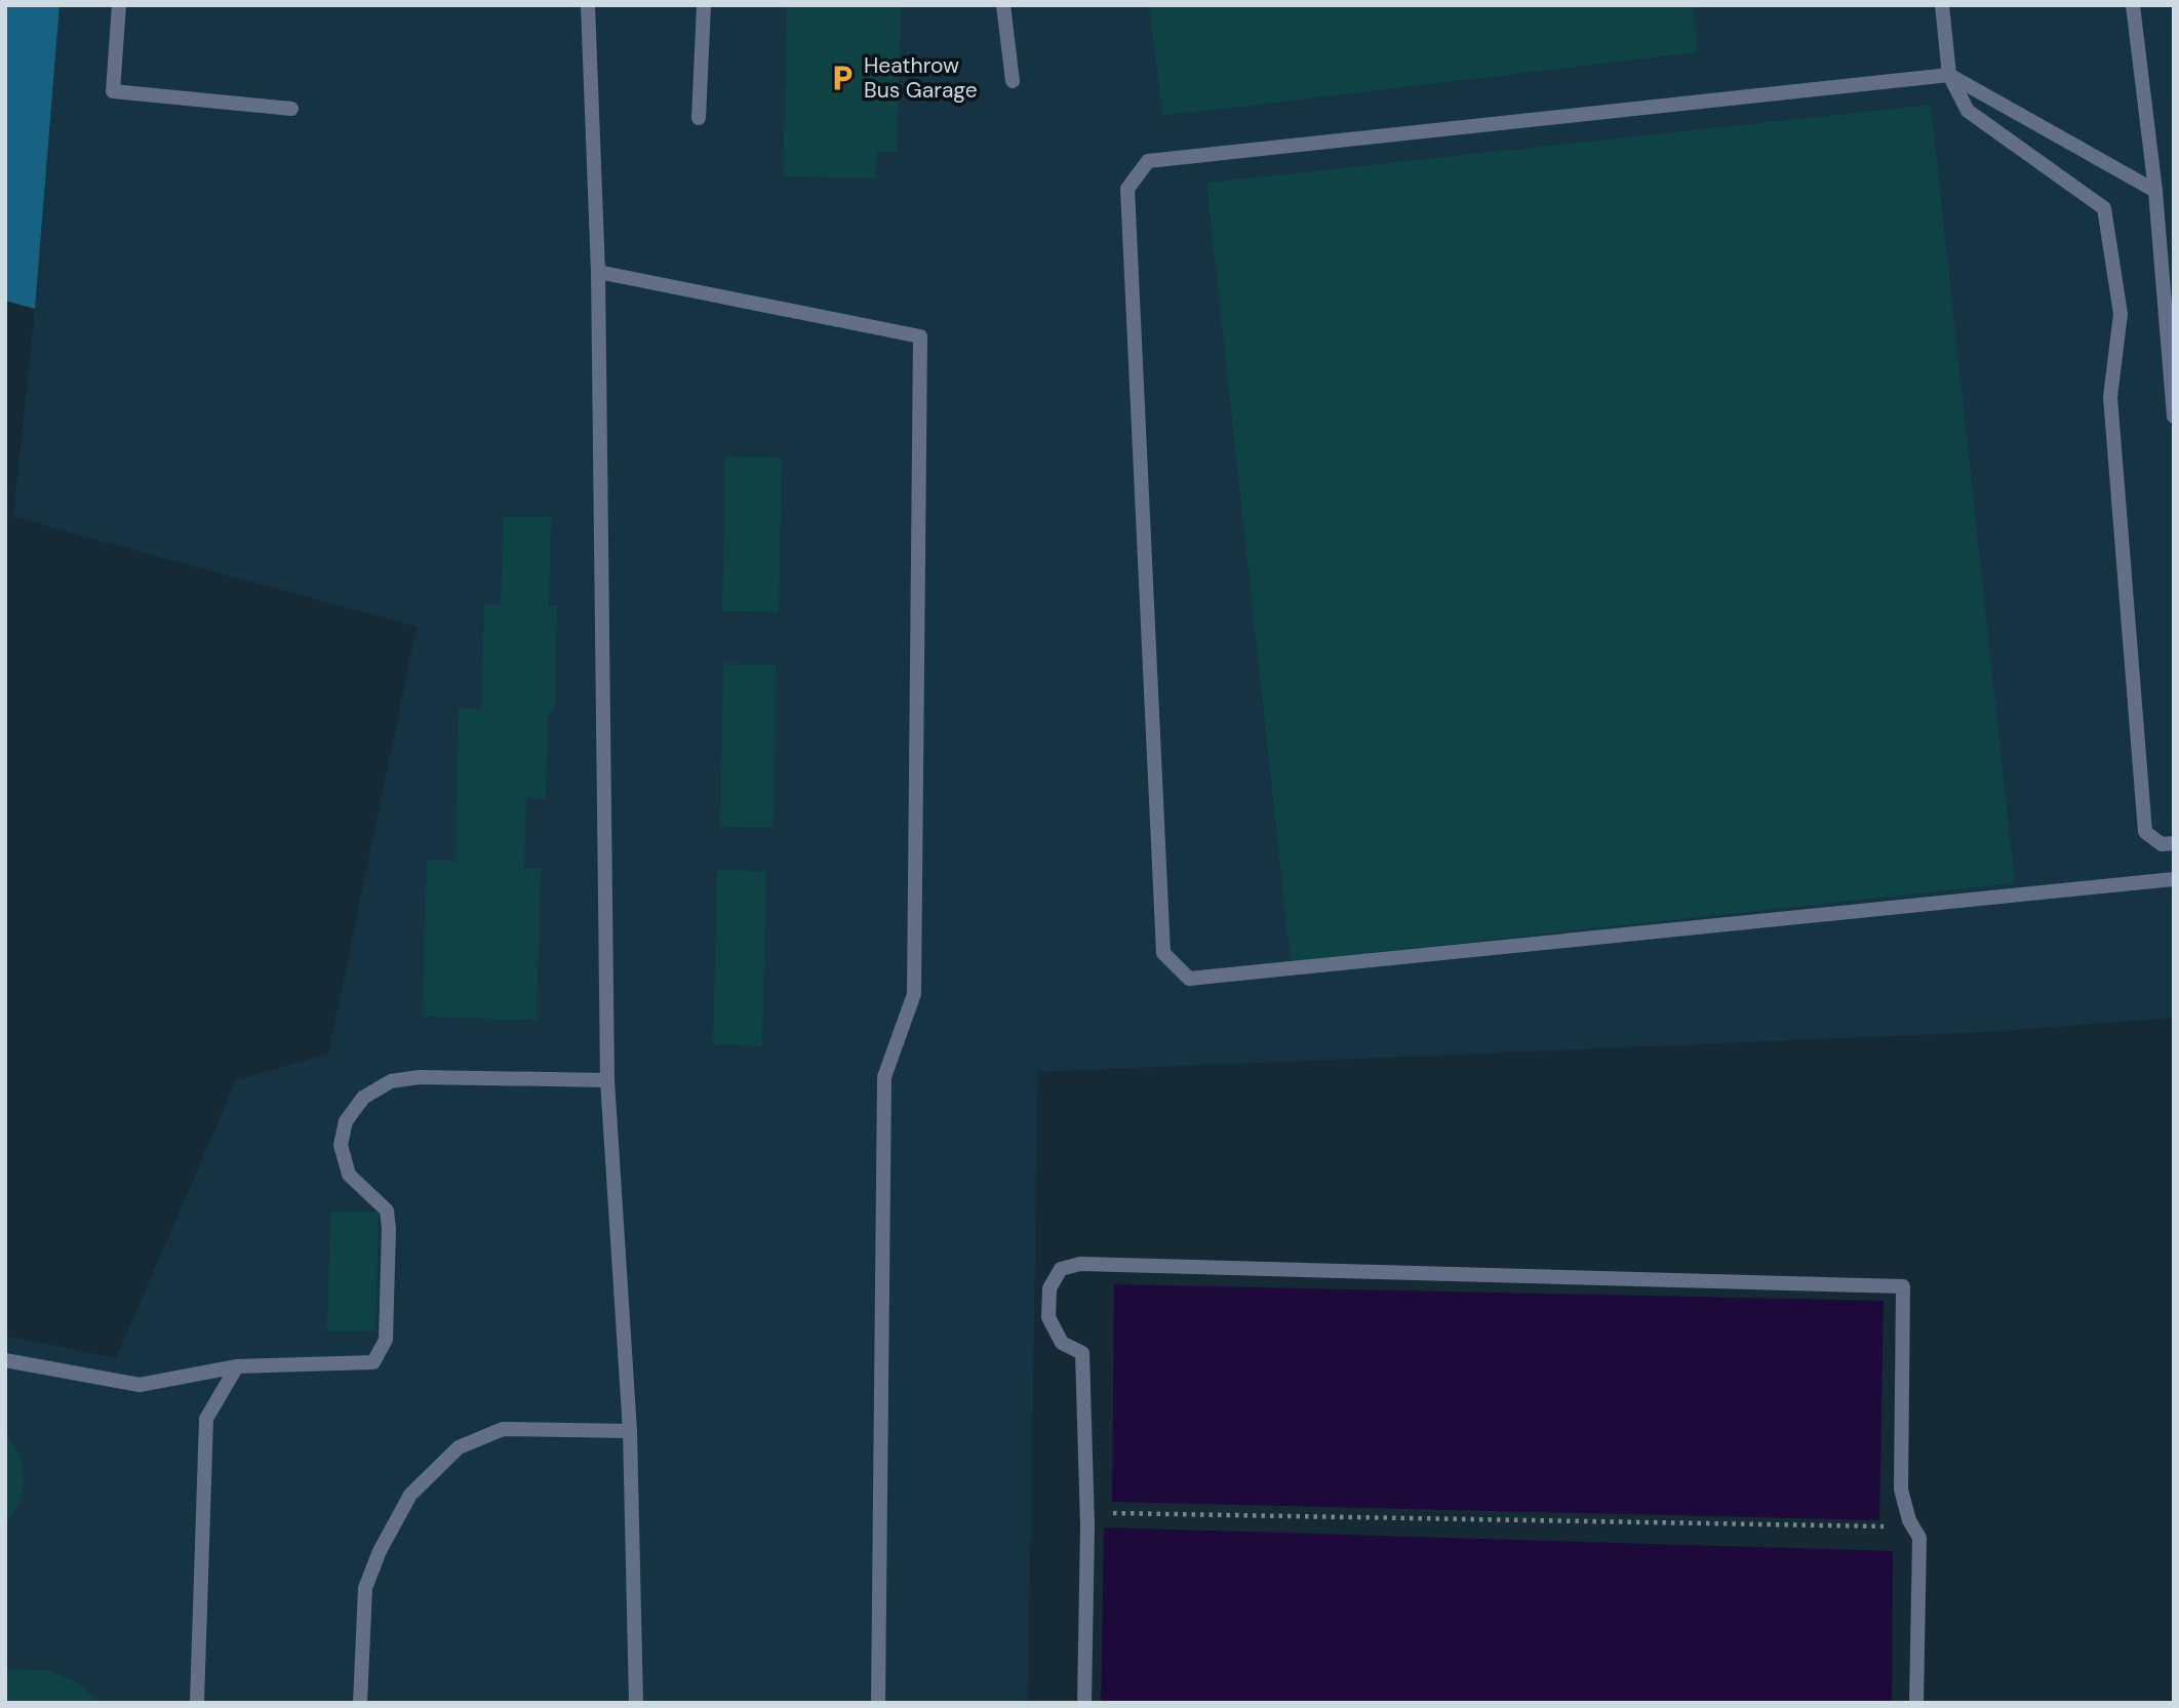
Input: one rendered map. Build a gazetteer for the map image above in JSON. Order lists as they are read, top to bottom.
{
  "places": {
    "parking": ["Heathrow Bus Garage"]
  }
}
